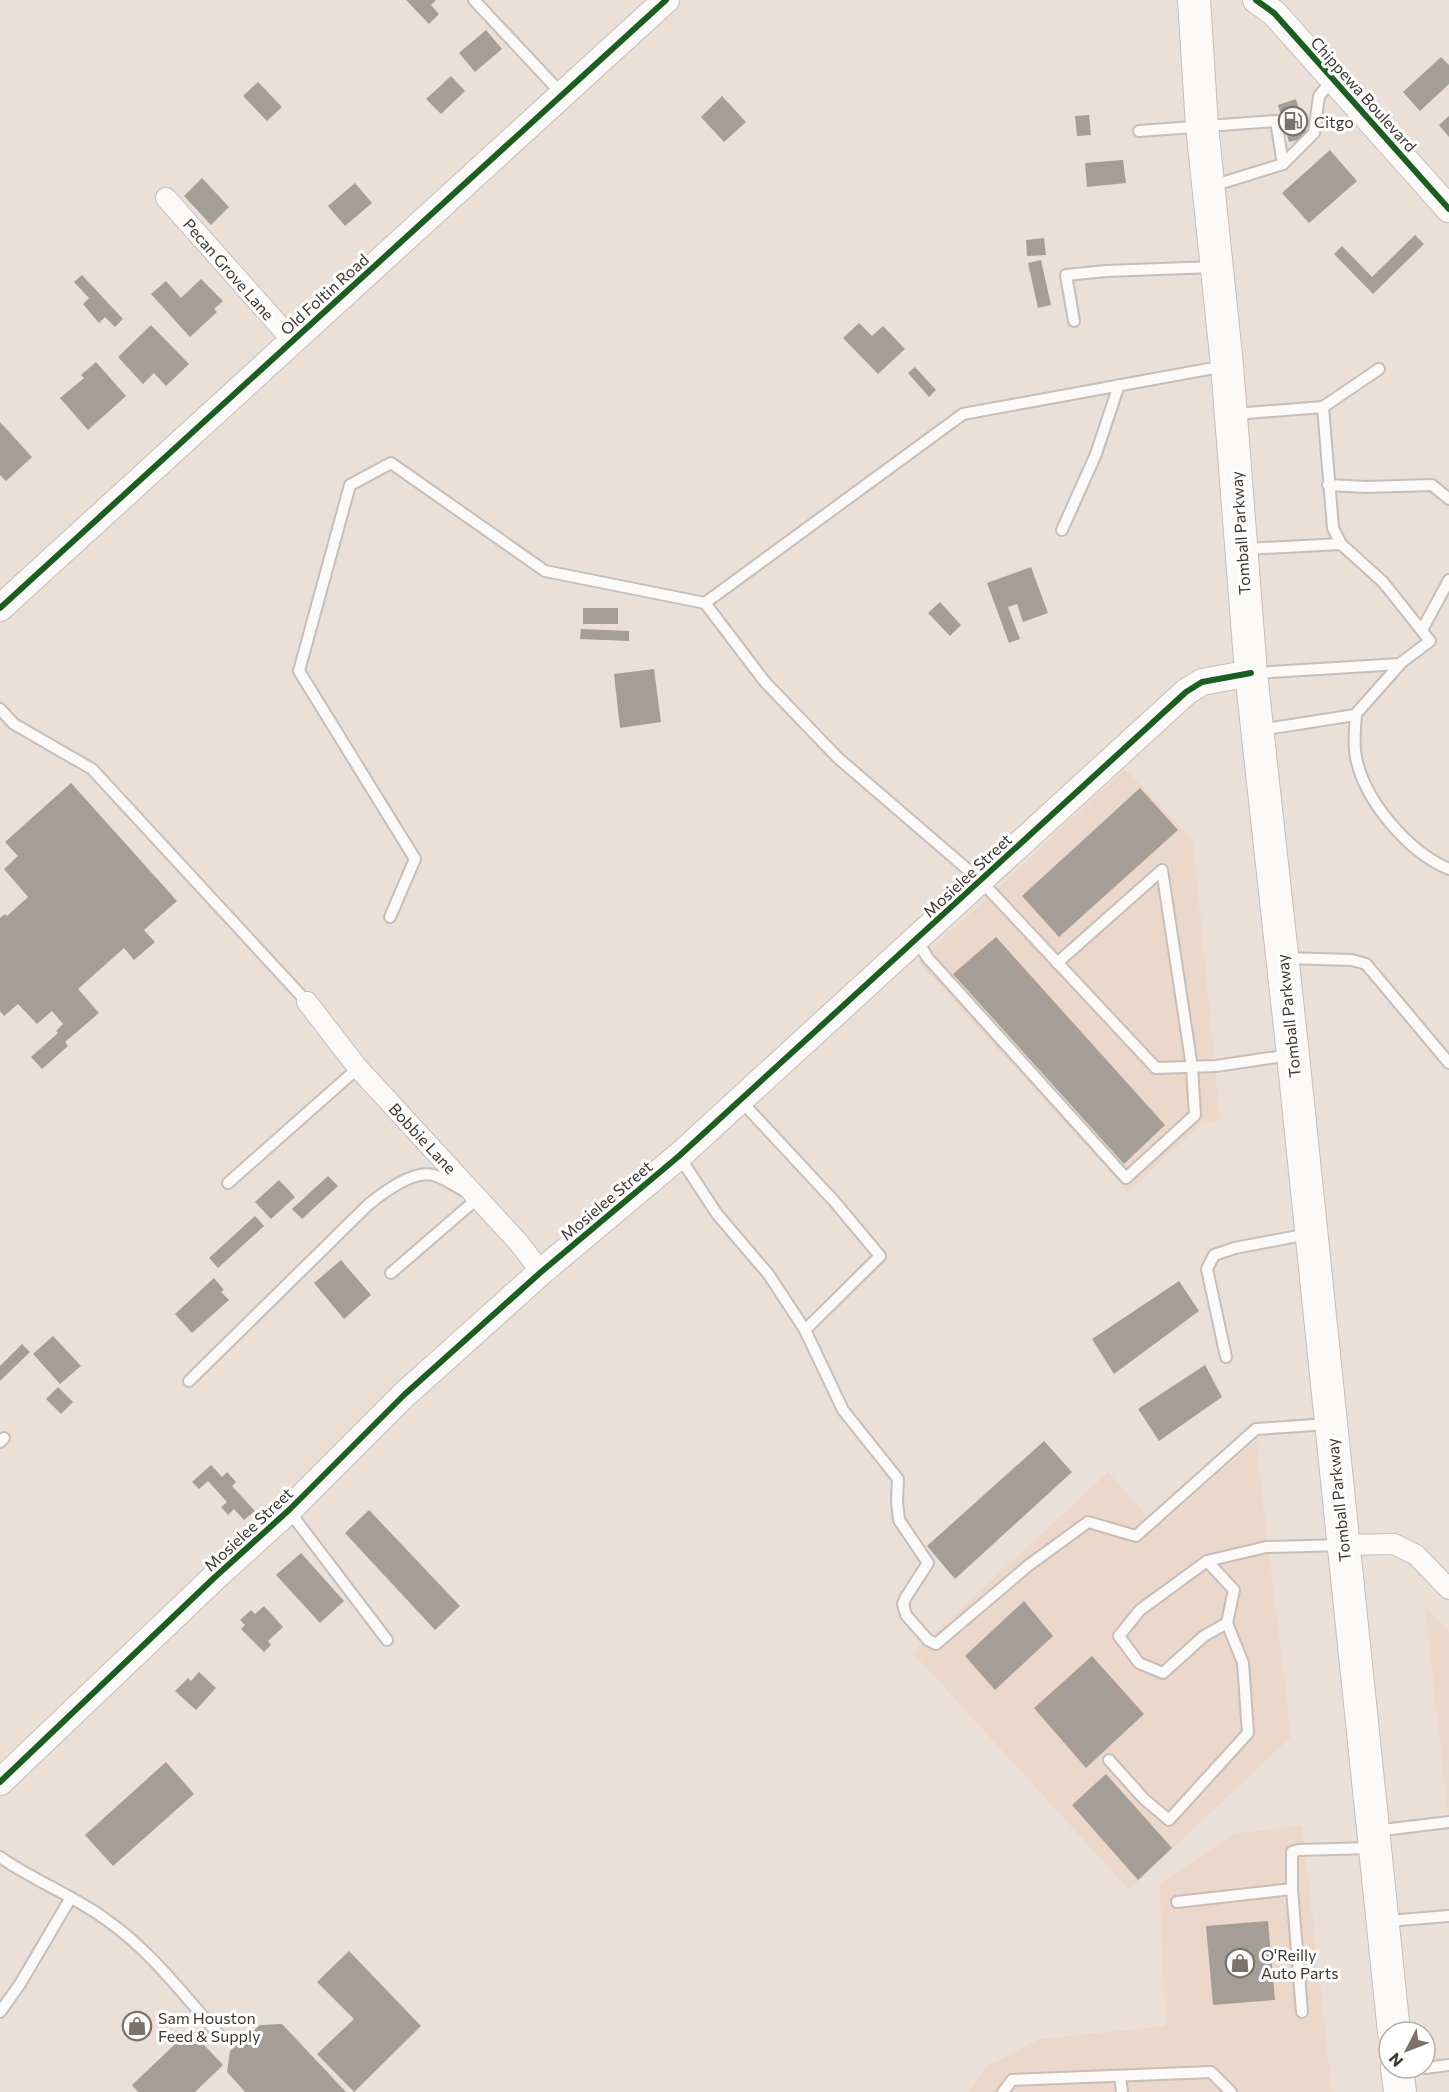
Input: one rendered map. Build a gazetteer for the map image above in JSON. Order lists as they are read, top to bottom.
{
  "streets": {
    "main road": ["Tomball Parkway"],
    "street": [
      "Chippewa Boulevard",
      "Pecan Grove Lane",
      "Old Foltin Road",
      "Mosielee Street",
      "Bobbie Lane"
    ]
  },
  "crossings": [
    ["Pecan Grove Lane", "Old Foltin Road"],
    ["Tomball Parkway", "Mosielee Street"],
    ["Mosielee Street", "Bobbie Lane"]
  ],
  "places": {
    "fuel station": ["Citgo"],
    "shop": ["O'Reilly Auto Parts", "Sam Houston Feed & Supply"]
  },
  "north": "bottom left"
}
